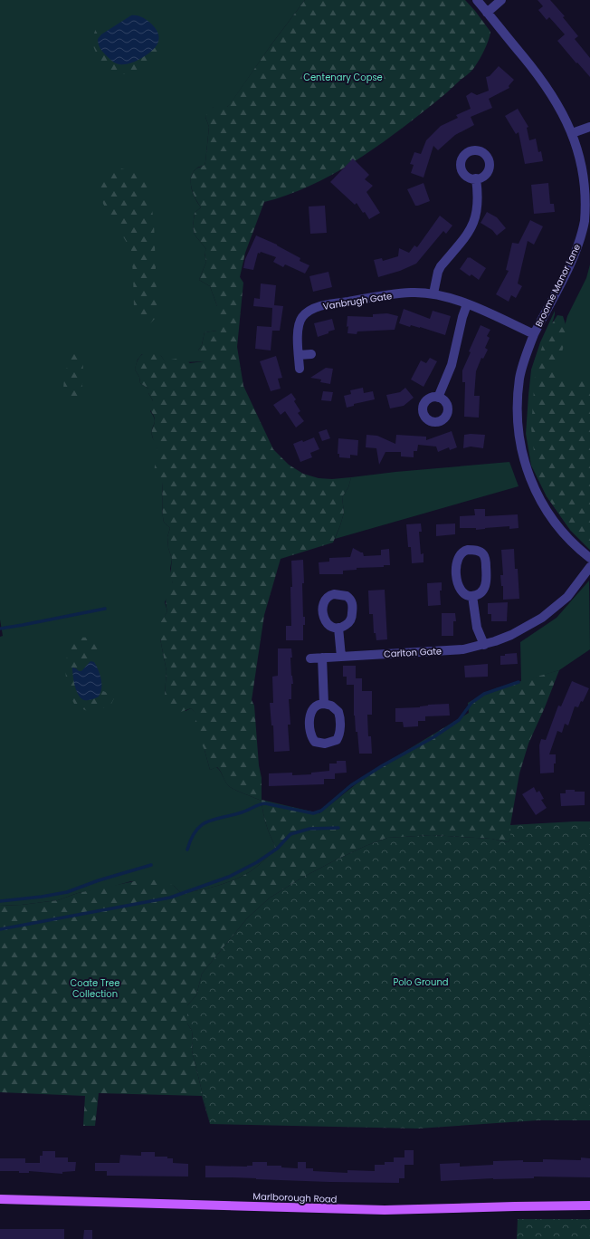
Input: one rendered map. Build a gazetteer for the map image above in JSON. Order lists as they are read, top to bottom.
{
  "streets": {
    "main road": ["Marlborough Road"],
    "street": ["Broome Manor Lane", "Vanbrugh Gate", "Carlton Gate"]
  },
  "crossings": [
    ["Broome Manor Lane", "Vanbrugh Gate"]
  ],
  "parks": ["Centenary Copse", "Polo Ground", "Coate Tree Collection"]
}
